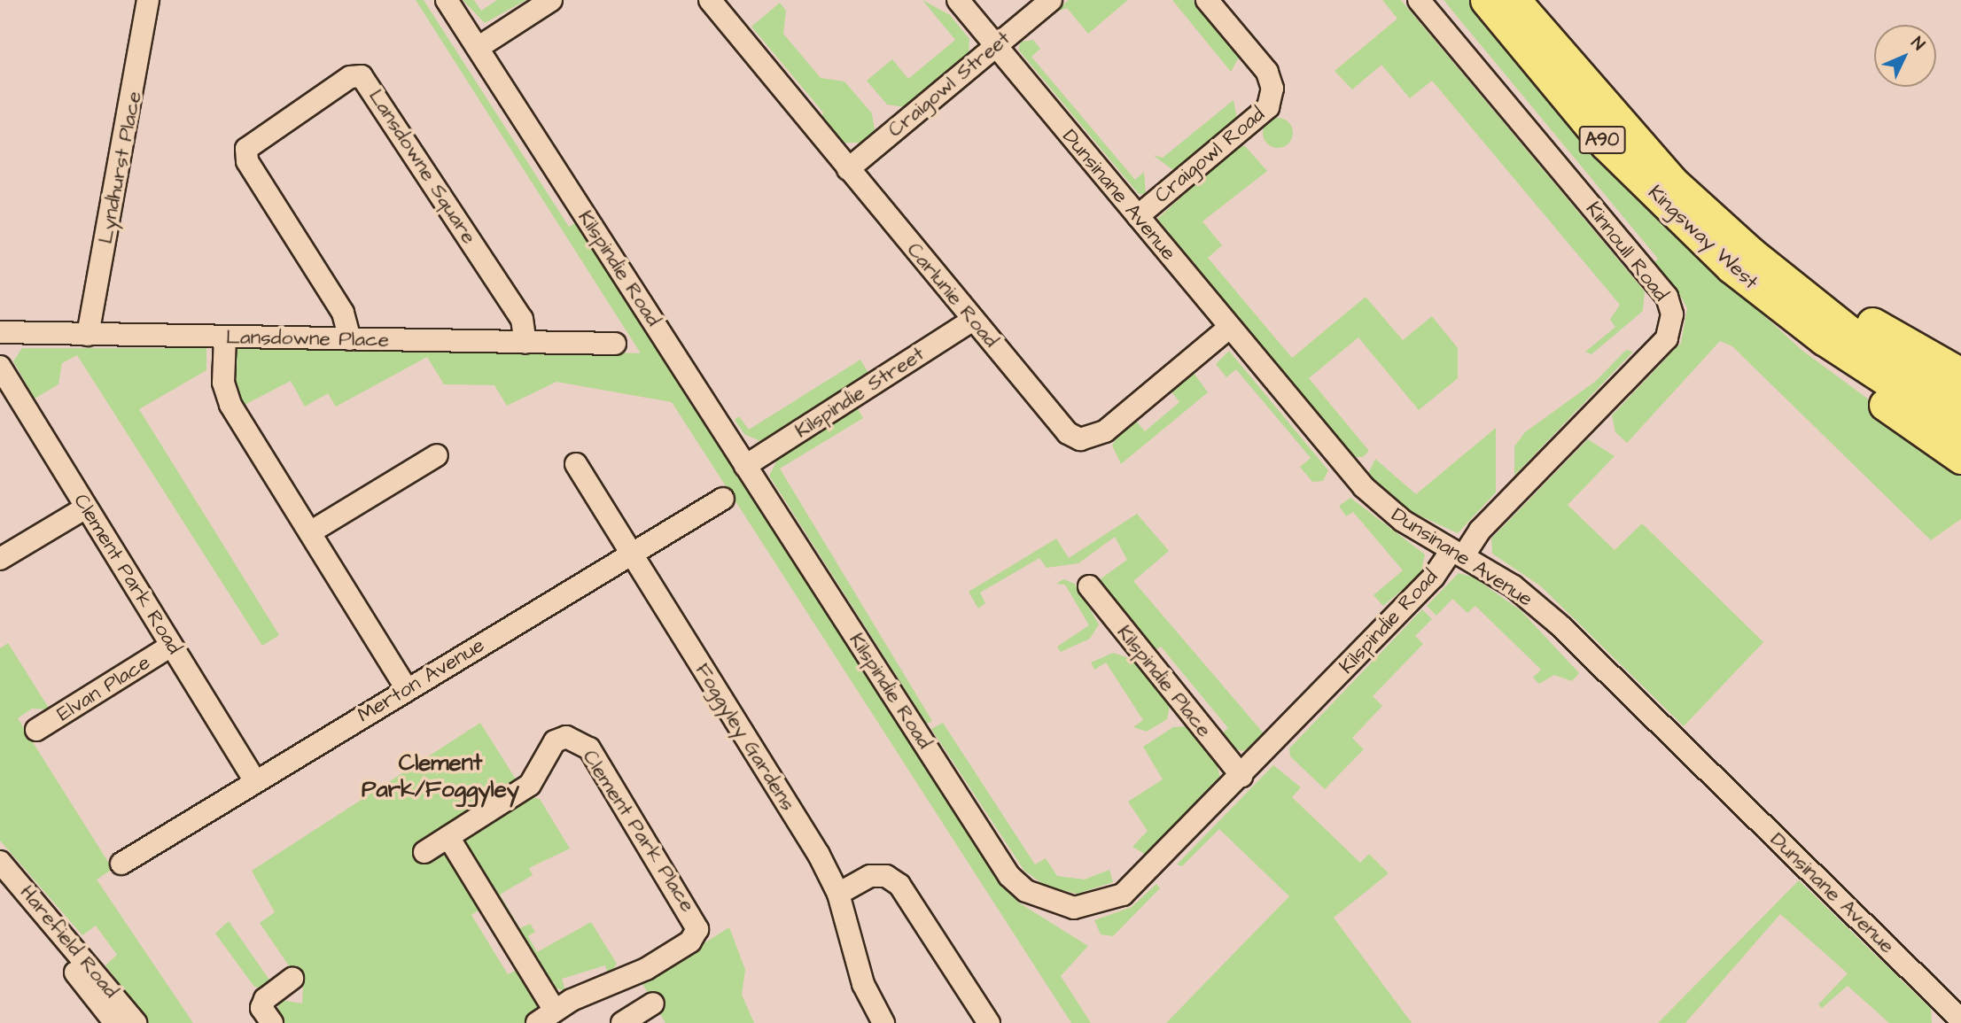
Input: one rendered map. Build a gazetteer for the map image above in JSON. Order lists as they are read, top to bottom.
{
  "streets": {
    "highway": ["A90", "Kingsway West"],
    "street": [
      "Craigowl Street",
      "Craigowl Road",
      "Lansdowne Square",
      "Lyndhurst Place",
      "Dunsinane Avenue",
      "Kinnoull Road",
      "Kilspindie Road",
      "Carlunie Road",
      "Lansdowne Place",
      "Kilspindie Street",
      "Clement Park Road",
      "Merton Avenue",
      "Kilspindie Place",
      "Elvan Place",
      "Foggyley Gardens",
      "Clement Park Place",
      "Harefield Road"
    ]
  },
  "crossings": [
    ["Craigowl Street", "Dunsinane Avenue"],
    ["Craigowl Street", "Carlunie Road"],
    ["A90", "Kingsway West"],
    ["Craigowl Road", "Dunsinane Avenue"],
    ["Lansdowne Square", "Lansdowne Place"],
    ["Lyndhurst Place", "Lansdowne Place"],
    ["Dunsinane Avenue", "Kinnoull Road"],
    ["Dunsinane Avenue", "Kilspindie Road"],
    ["Dunsinane Avenue", "Carlunie Road"],
    ["Kinnoull Road", "Kilspindie Road"],
    ["Kilspindie Road", "Kilspindie Street"],
    ["Kilspindie Road", "Kilspindie Place"],
    ["Carlunie Road", "Kilspindie Street"],
    ["Clement Park Road", "Merton Avenue"],
    ["Clement Park Road", "Elvan Place"],
    ["Merton Avenue", "Foggyley Gardens"]
  ],
  "districts": ["Clement Park/Foggyley"],
  "north": "top right"
}
